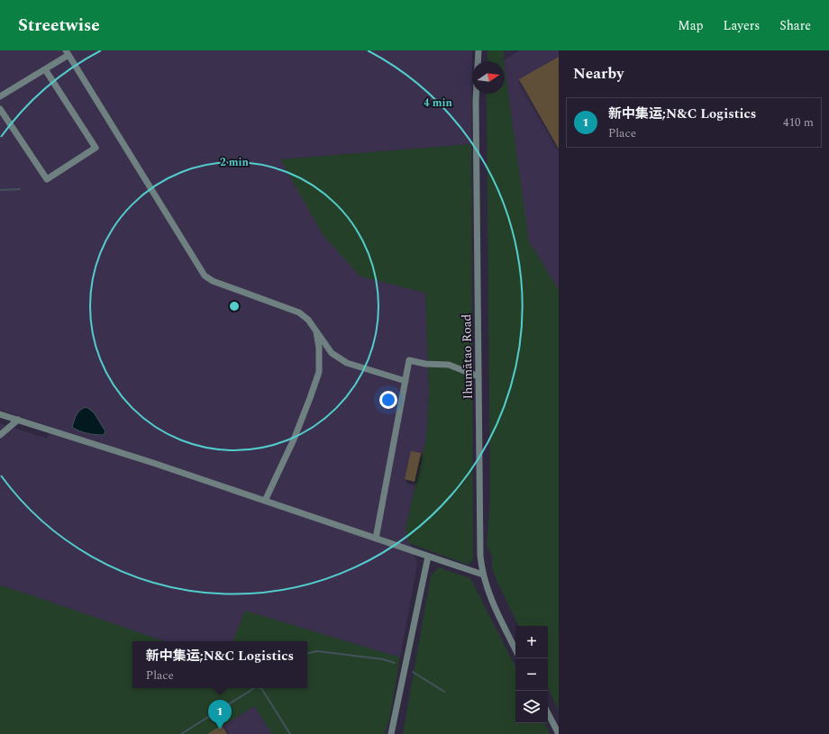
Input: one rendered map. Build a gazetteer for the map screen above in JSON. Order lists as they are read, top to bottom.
{
  "streets": {
    "street": ["Ihumātao Road"]
  },
  "north": "right",
  "page": {
    "header": "Streetwise",
    "nav": ["Map", "Layers", "Share"],
    "heading": "Nearby",
    "list": [
      {
        "mark": "1",
        "name": "新中集运;N&C Logistics",
        "note": "Place",
        "value": "410 m"
      }
    ],
    "map_buttons": ["+", "−"],
    "popup": ["新中集运;N&C Logistics", "Place"],
    "pins": "1"
  },
  "rings": ["4 min", "2 min"]
}
